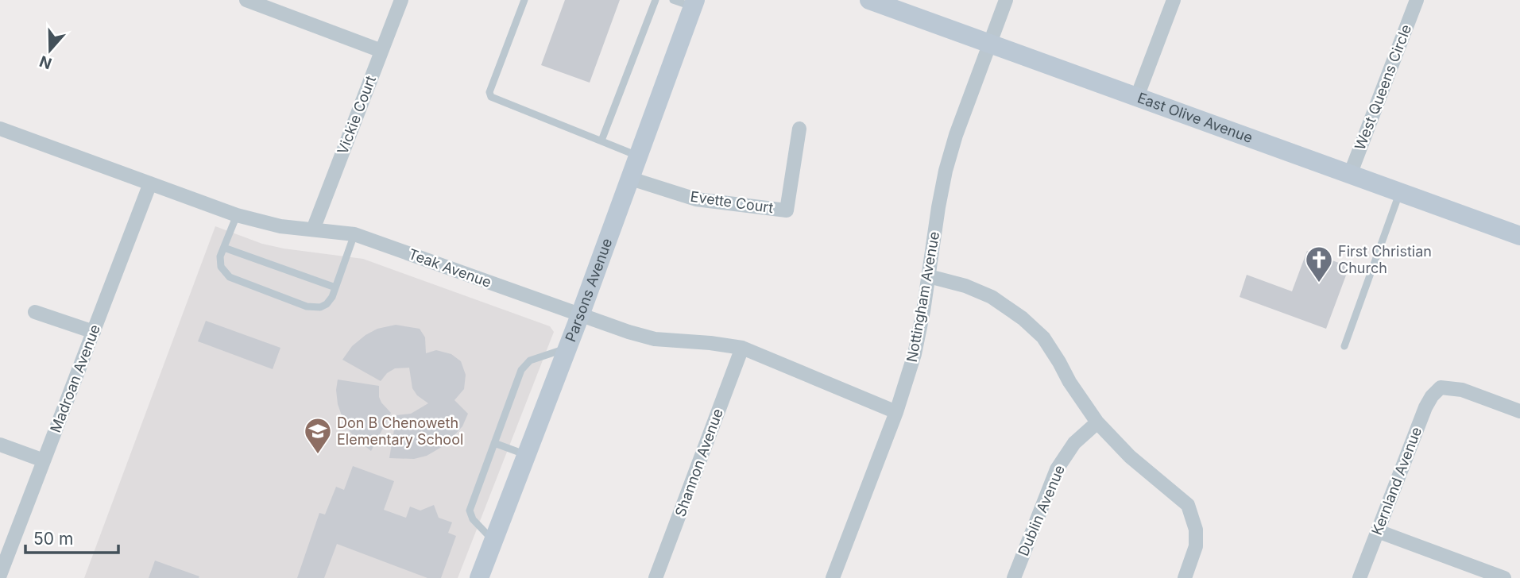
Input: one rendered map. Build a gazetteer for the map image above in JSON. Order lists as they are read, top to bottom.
{
  "streets": {
    "main road": ["East Olive Avenue", "Parsons Avenue"],
    "street": [
      "West Queens Circle",
      "Vickie Court",
      "Evette Court",
      "Teak Avenue",
      "Nottingham Avenue",
      "Madroan Avenue",
      "Shannon Avenue",
      "Kernland Avenue",
      "Dublin Avenue"
    ]
  },
  "crossings": [
    ["West Queens Circle", "East Olive Avenue"],
    ["Vickie Court", "Teak Avenue"],
    ["East Olive Avenue", "Nottingham Avenue"],
    ["Evette Court", "Parsons Avenue"],
    ["Teak Avenue", "Parsons Avenue"],
    ["Teak Avenue", "Nottingham Avenue"],
    ["Teak Avenue", "Madroan Avenue"],
    ["Teak Avenue", "Shannon Avenue"]
  ],
  "places": {
    "church": ["First Christian Church"],
    "school or university": ["Don B Chenoweth Elementary School"]
  },
  "scale_bar": "50 m",
  "north": "bottom"
}
